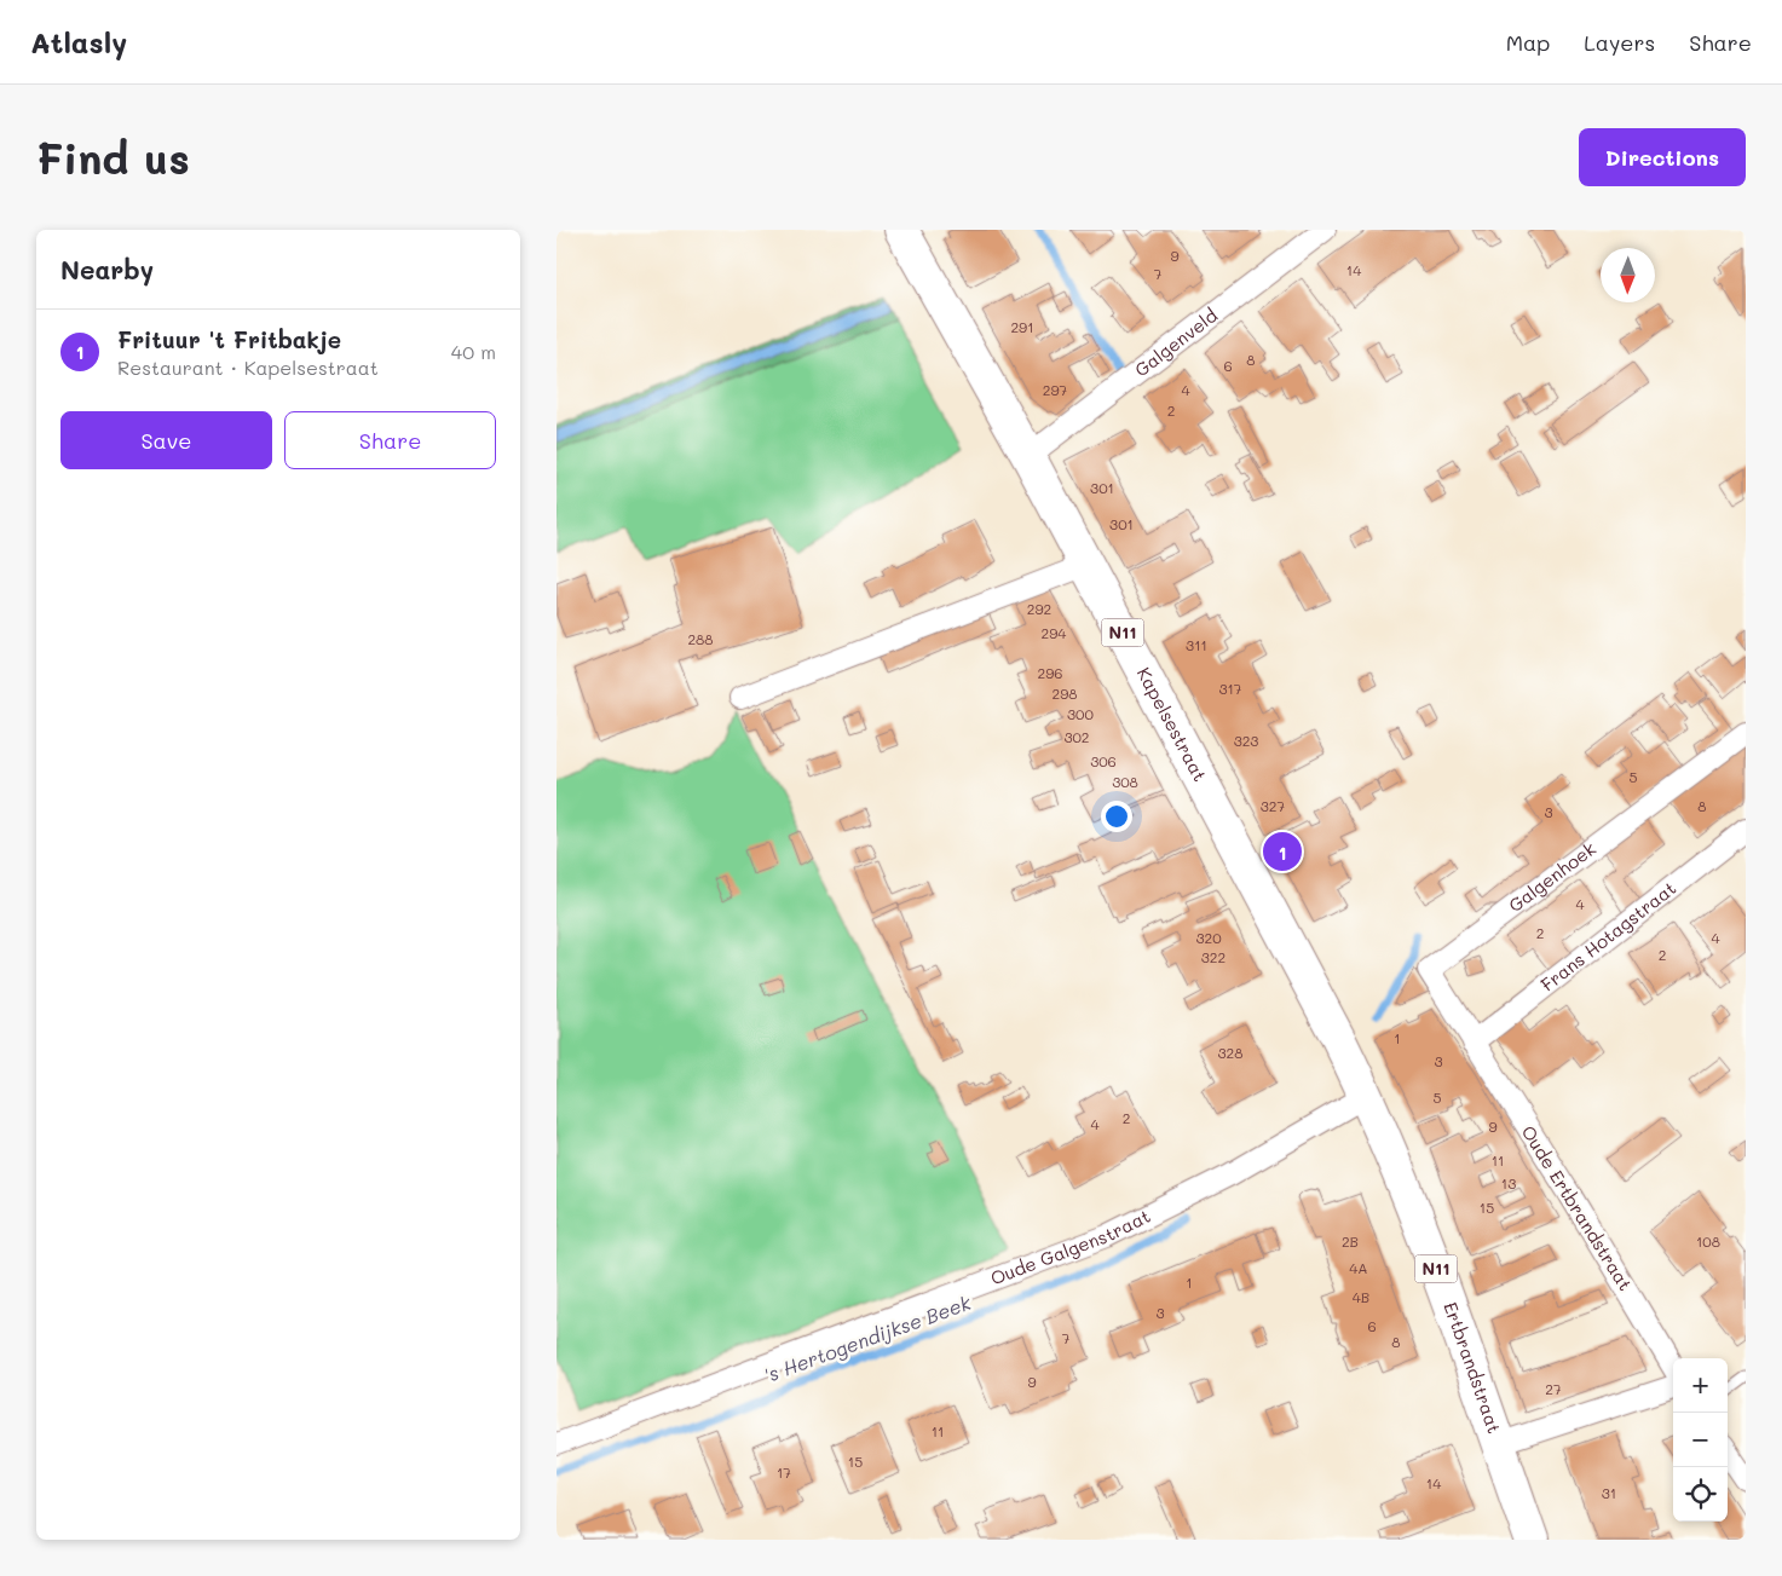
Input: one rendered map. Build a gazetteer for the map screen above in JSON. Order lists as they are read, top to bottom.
{
  "streets": {
    "main road": ["N11", "Kapelsestraat", "Ertbrandstraat"],
    "street": [
      "Galgenveld",
      "Galgenhoek",
      "Frans Hotagstraat",
      "Oude Ertbrandstraat",
      "Oude Galgenstraat"
    ]
  },
  "crossings": [
    ["Galgenveld", "Kapelsestraat"],
    ["Kapelsestraat", "Oude Galgenstraat"],
    ["Kapelsestraat", "Ertbrandstraat"],
    ["Galgenhoek", "Frans Hotagstraat"],
    ["Galgenhoek", "Oude Ertbrandstraat"],
    ["Frans Hotagstraat", "Oude Ertbrandstraat"],
    ["Oude Galgenstraat", "Ertbrandstraat"]
  ],
  "water": ["'s Hertogendijkse Beek"],
  "house_numbers": [
    "9",
    "14",
    "7",
    "291",
    "8",
    "6",
    "297",
    "4",
    "2",
    "301",
    "301",
    "292",
    "294",
    "288",
    "311",
    "296",
    "317",
    "298",
    "300",
    "302",
    "323",
    "306",
    "5",
    "308",
    "327",
    "8",
    "3",
    "4",
    "2",
    "320",
    "4",
    "2",
    "322",
    "1",
    "328",
    "3",
    "5",
    "2",
    "4",
    "9",
    "11",
    "13",
    "15",
    "2B",
    "108",
    "4A",
    "1",
    "4B",
    "3",
    "6",
    "7",
    "8",
    "9",
    "27",
    "11",
    "15",
    "17",
    "14",
    "31"
  ],
  "north": "bottom",
  "page": {
    "header": "Atlasly",
    "nav": ["Map", "Layers", "Share"],
    "buttons": [
      "Directions",
      ["Save", "Share"]
    ],
    "title": "Find us",
    "heading": "Nearby",
    "list": [
      {
        "mark": "1",
        "name": "Frituur 't Fritbakje",
        "note": "Restaurant · Kapelsestraat",
        "value": "40 m"
      }
    ],
    "pins": "1",
    "map_buttons": ["+", "−"]
  }
}
